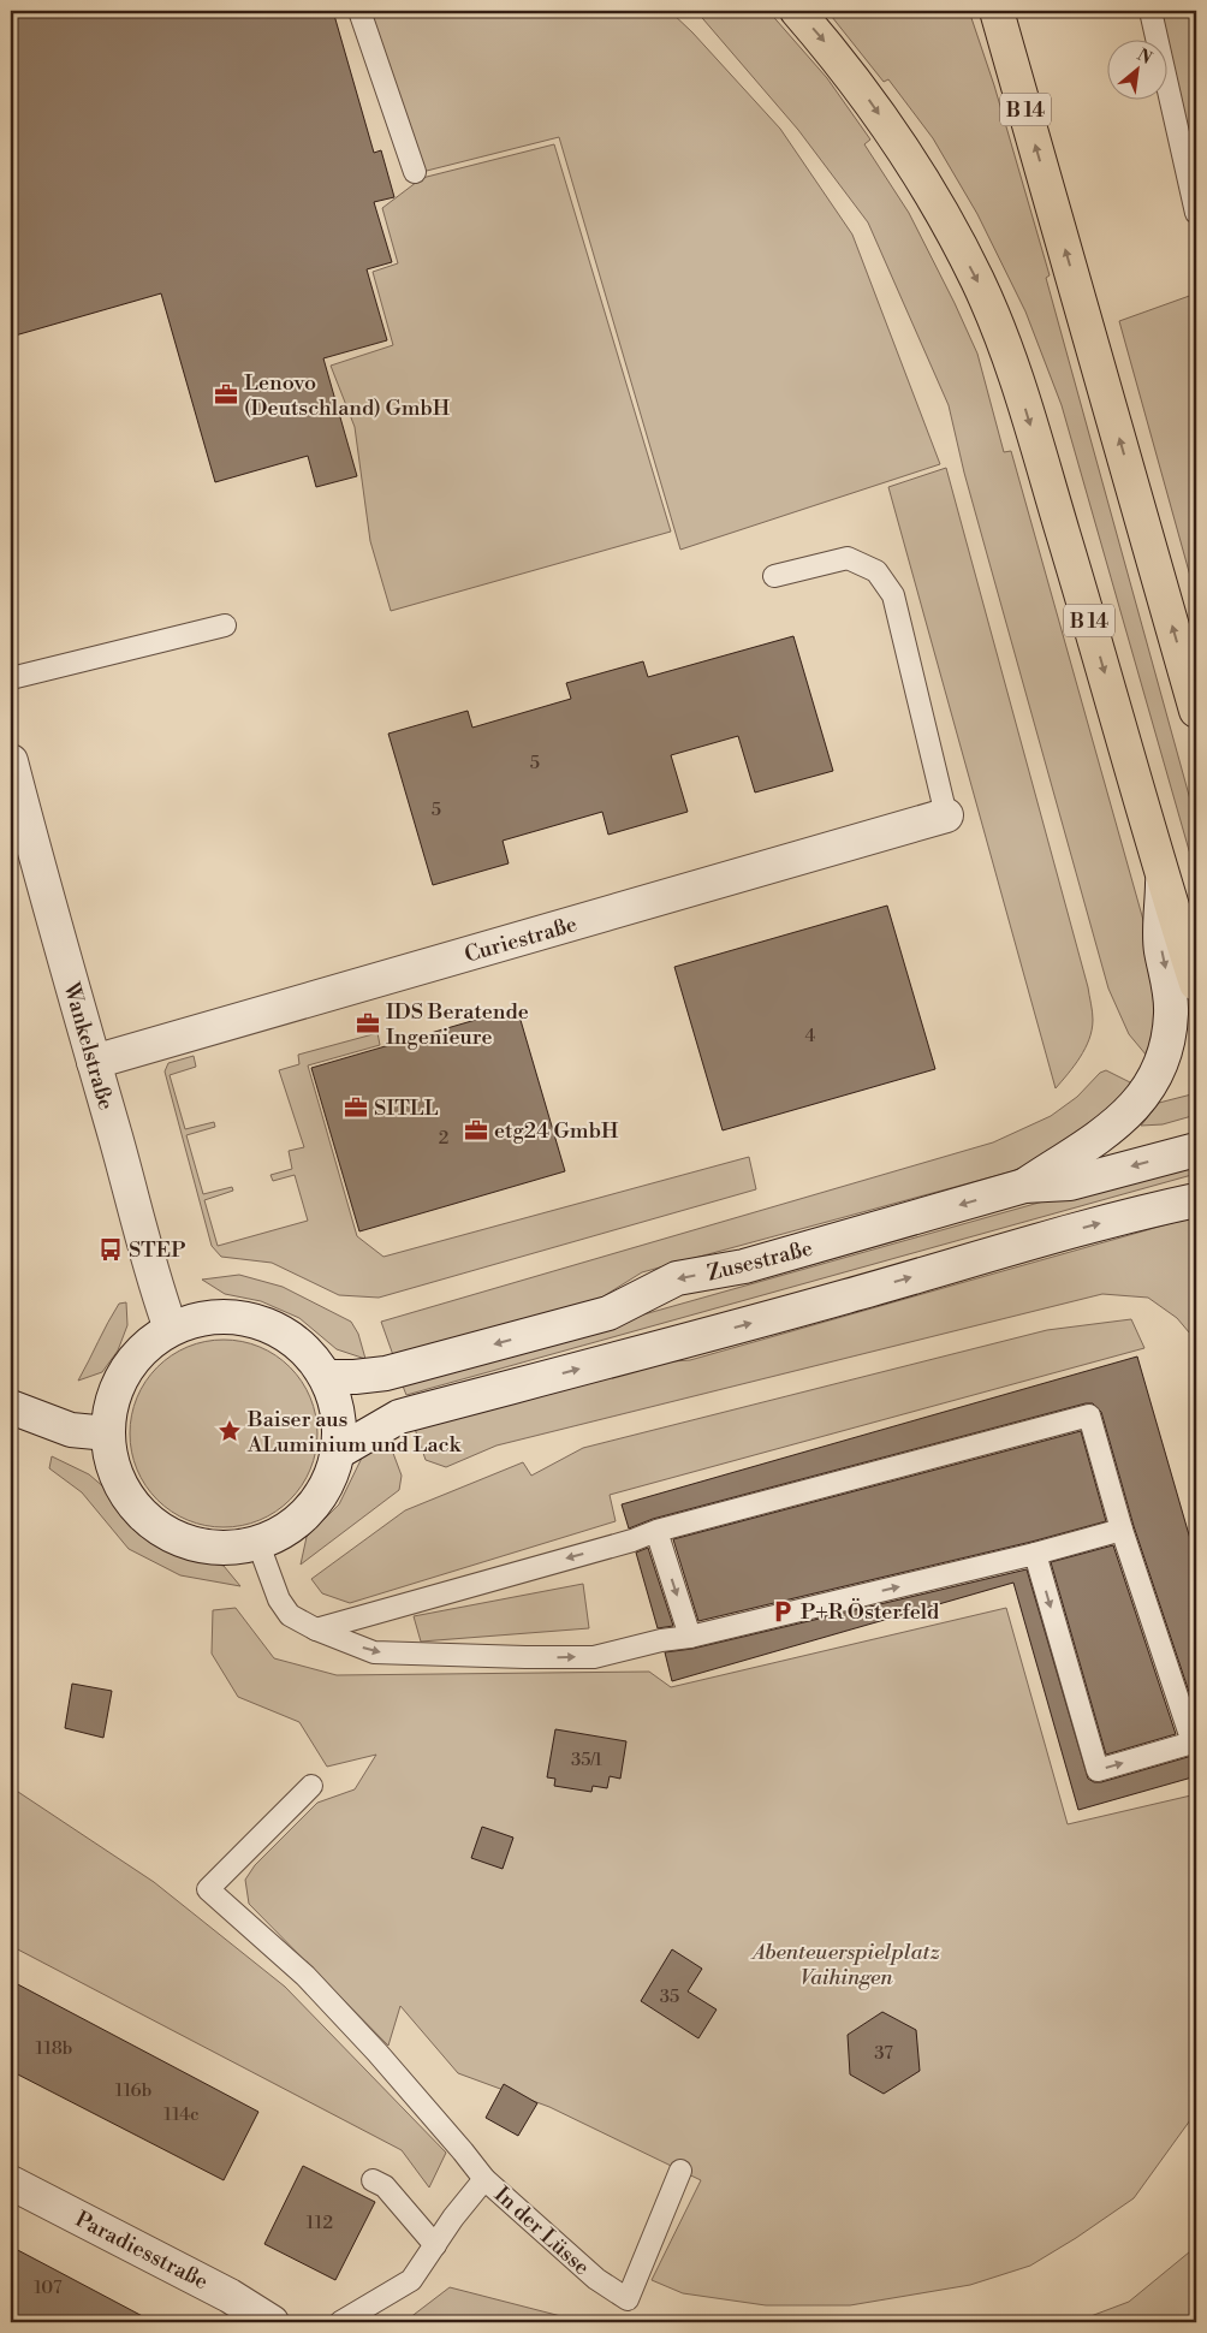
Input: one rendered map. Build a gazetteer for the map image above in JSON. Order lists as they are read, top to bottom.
{
  "streets": {
    "highway": ["B 14"],
    "street": [
      "Curiestraße",
      "Wankelstraße",
      "Zusestraße",
      "Paradiesstraße"
    ],
    "lane": ["In der Lüsse"]
  },
  "crossings": [
    ["Curiestraße", "Wankelstraße"]
  ],
  "parks": ["Abenteuerspielplatz Vaihingen"],
  "places": {
    "office": [
      "Lenovo (Deutschland) GmbH",
      "IDS Beratende Ingenieure",
      "SITLL",
      "etg24 GmbH"
    ],
    "bus stop": ["STEP"],
    "place": ["Baiser aus ALuminium und Lack"],
    "parking": ["P+R Österfeld"]
  },
  "house_numbers": [
    "5",
    "5",
    "4",
    "2",
    "35/1",
    "35",
    "118b",
    "37",
    "116b",
    "114c",
    "112",
    "107"
  ],
  "north": "top right"
}
